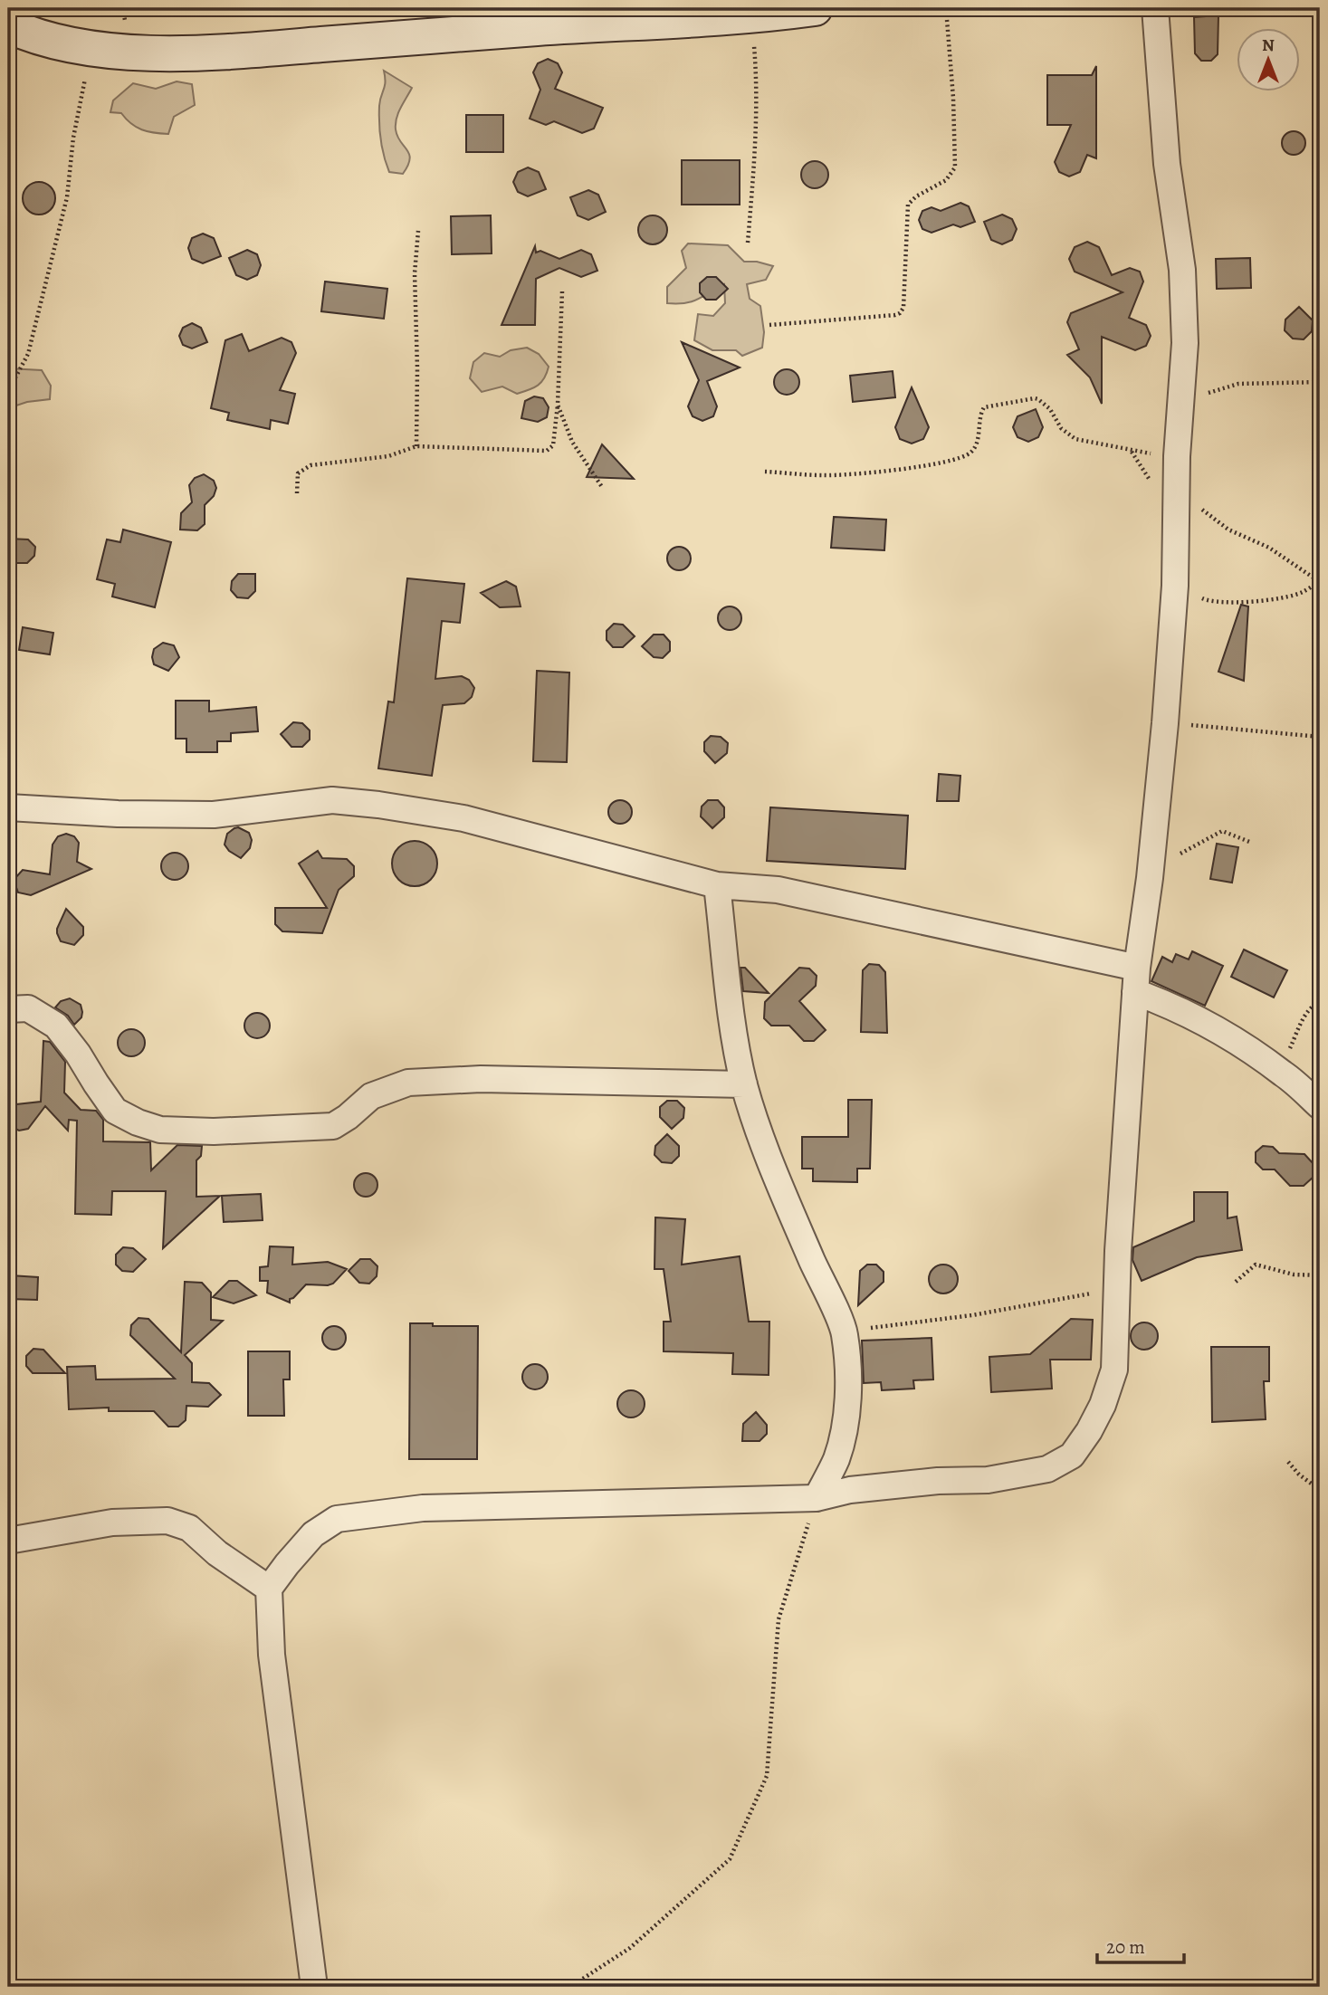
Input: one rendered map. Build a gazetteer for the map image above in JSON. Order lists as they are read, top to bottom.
{
  "scale_bar": "20 m",
  "north": "top"
}
